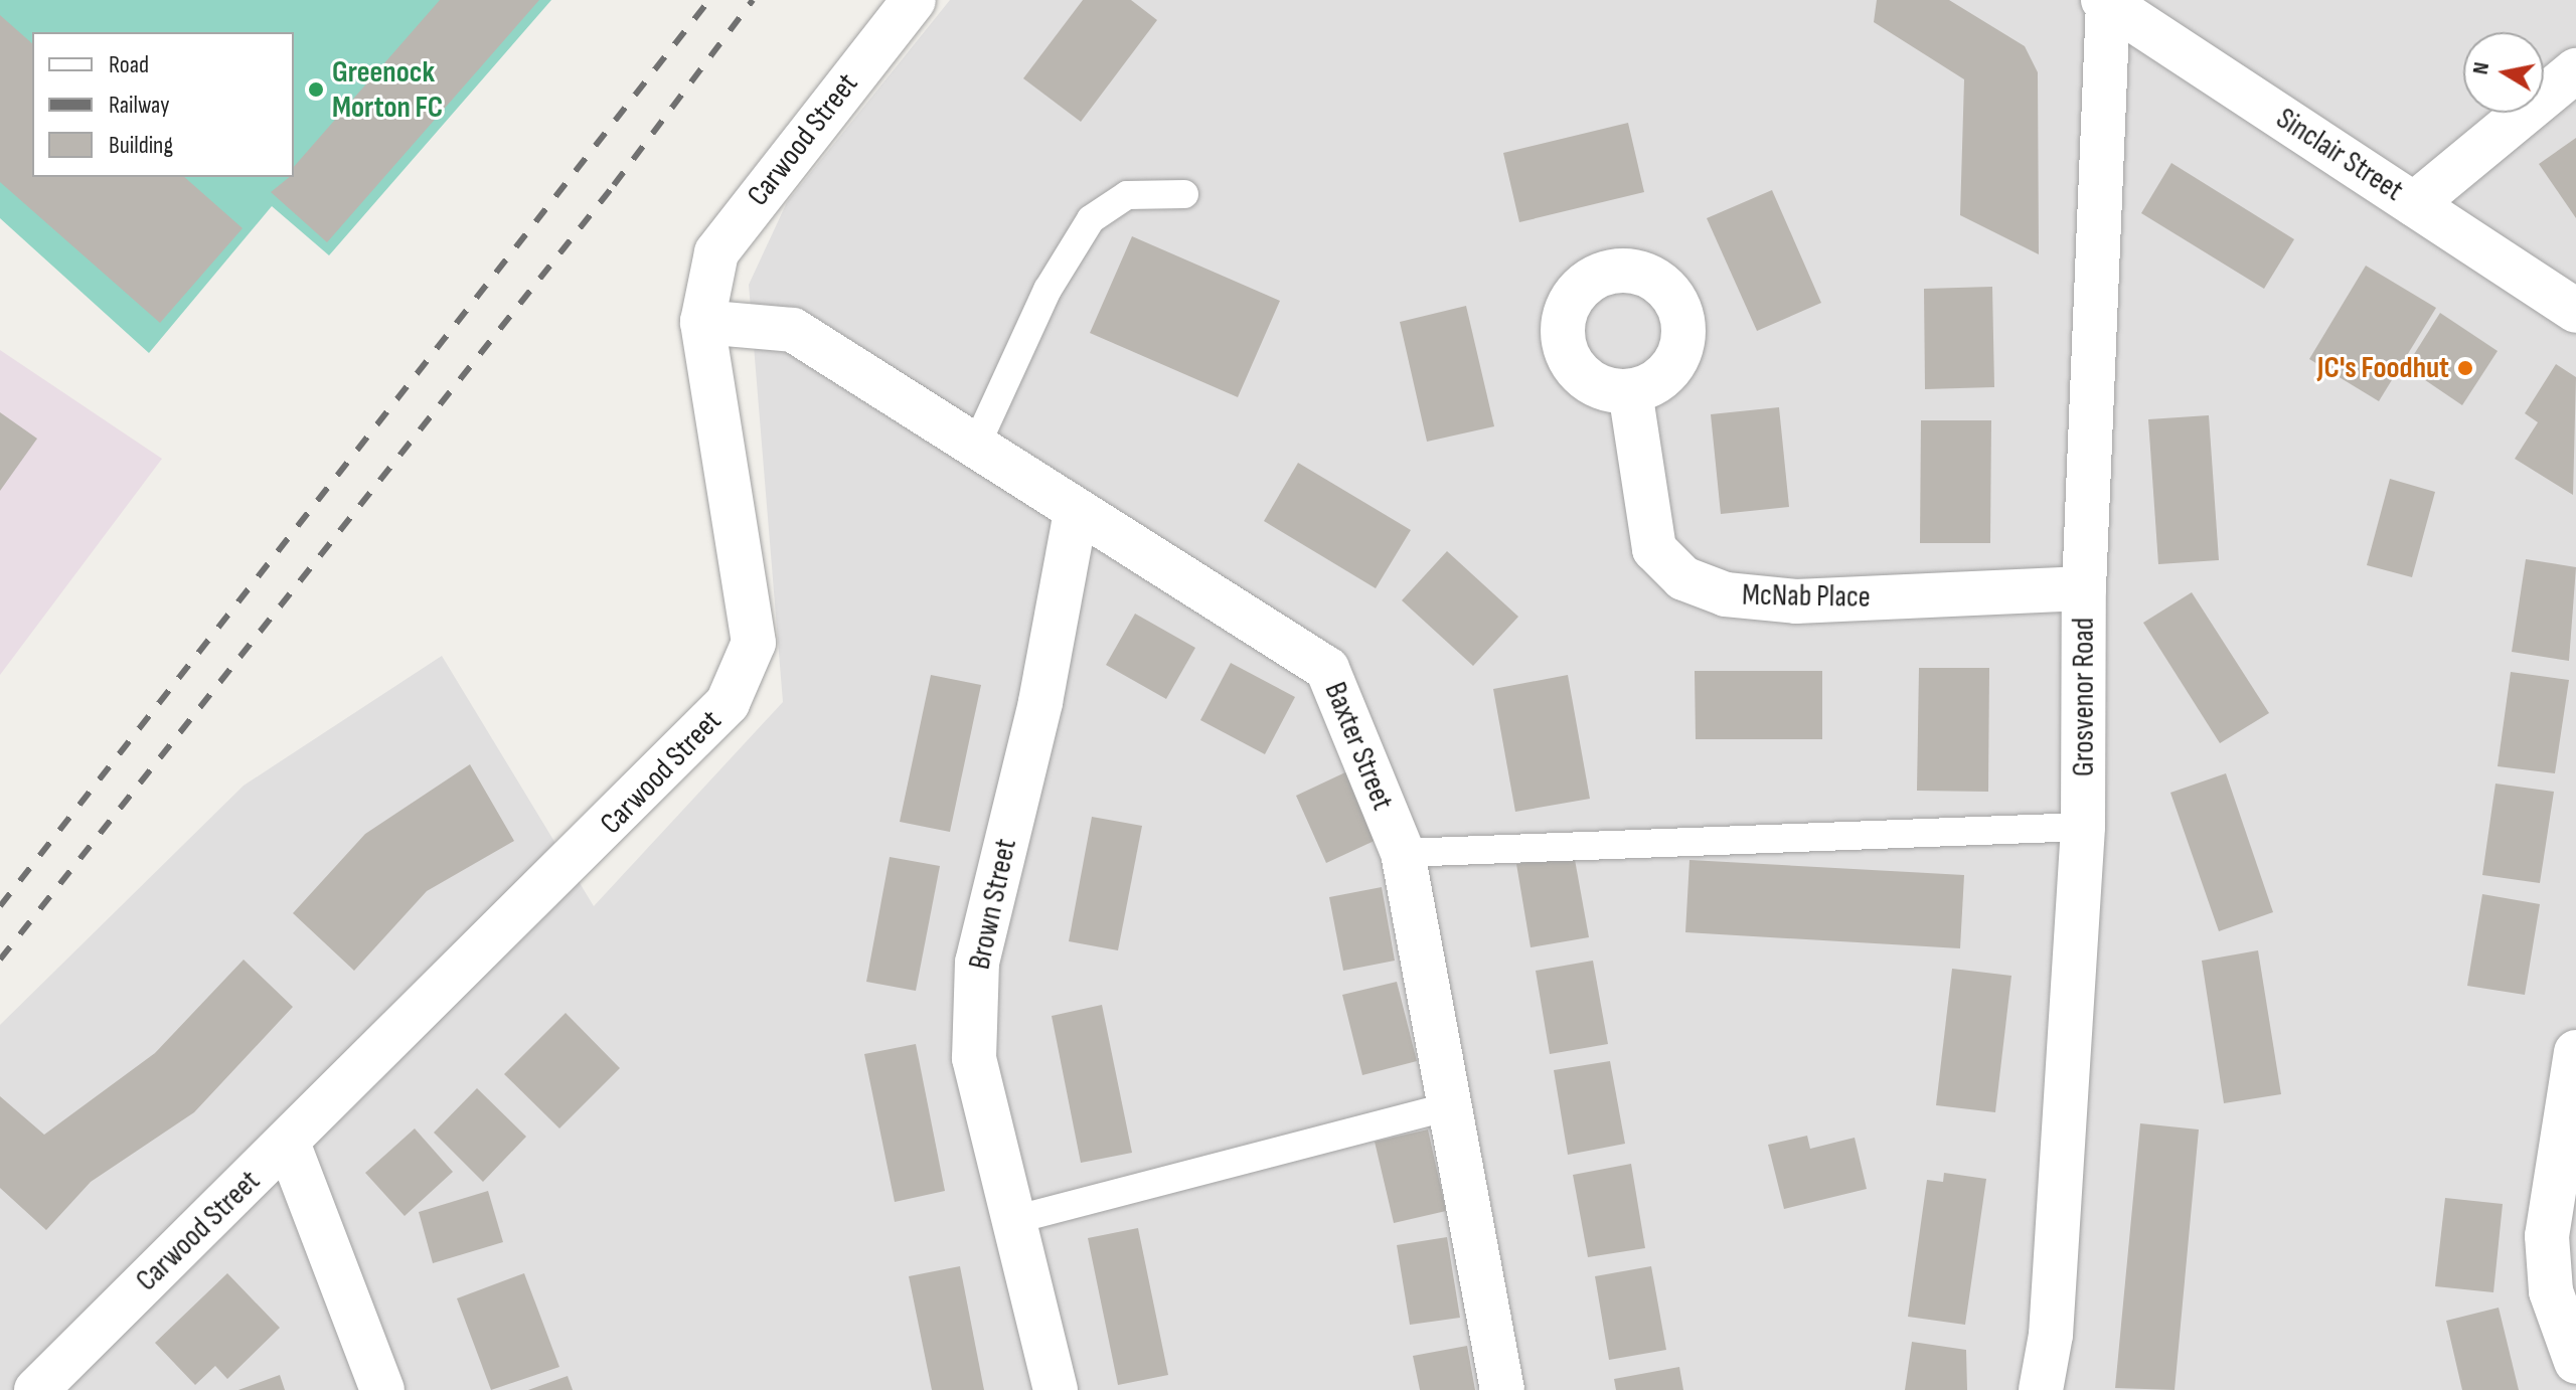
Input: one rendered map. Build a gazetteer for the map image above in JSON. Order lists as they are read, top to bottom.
{
  "streets": {
    "street": [
      "Carwood Street",
      "Sinclair Street",
      "McNab Place",
      "Grosvenor Road",
      "Baxter Street",
      "Brown Street"
    ]
  },
  "crossings": [
    ["Carwood Street", "Baxter Street"],
    ["Sinclair Street", "Grosvenor Road"],
    ["McNab Place", "Grosvenor Road"],
    ["Baxter Street", "Brown Street"]
  ],
  "places": ["Greenock Morton FC", "JC's Foodhut"],
  "legend": ["Road", "Railway", "Building"],
  "north": "left"
}
